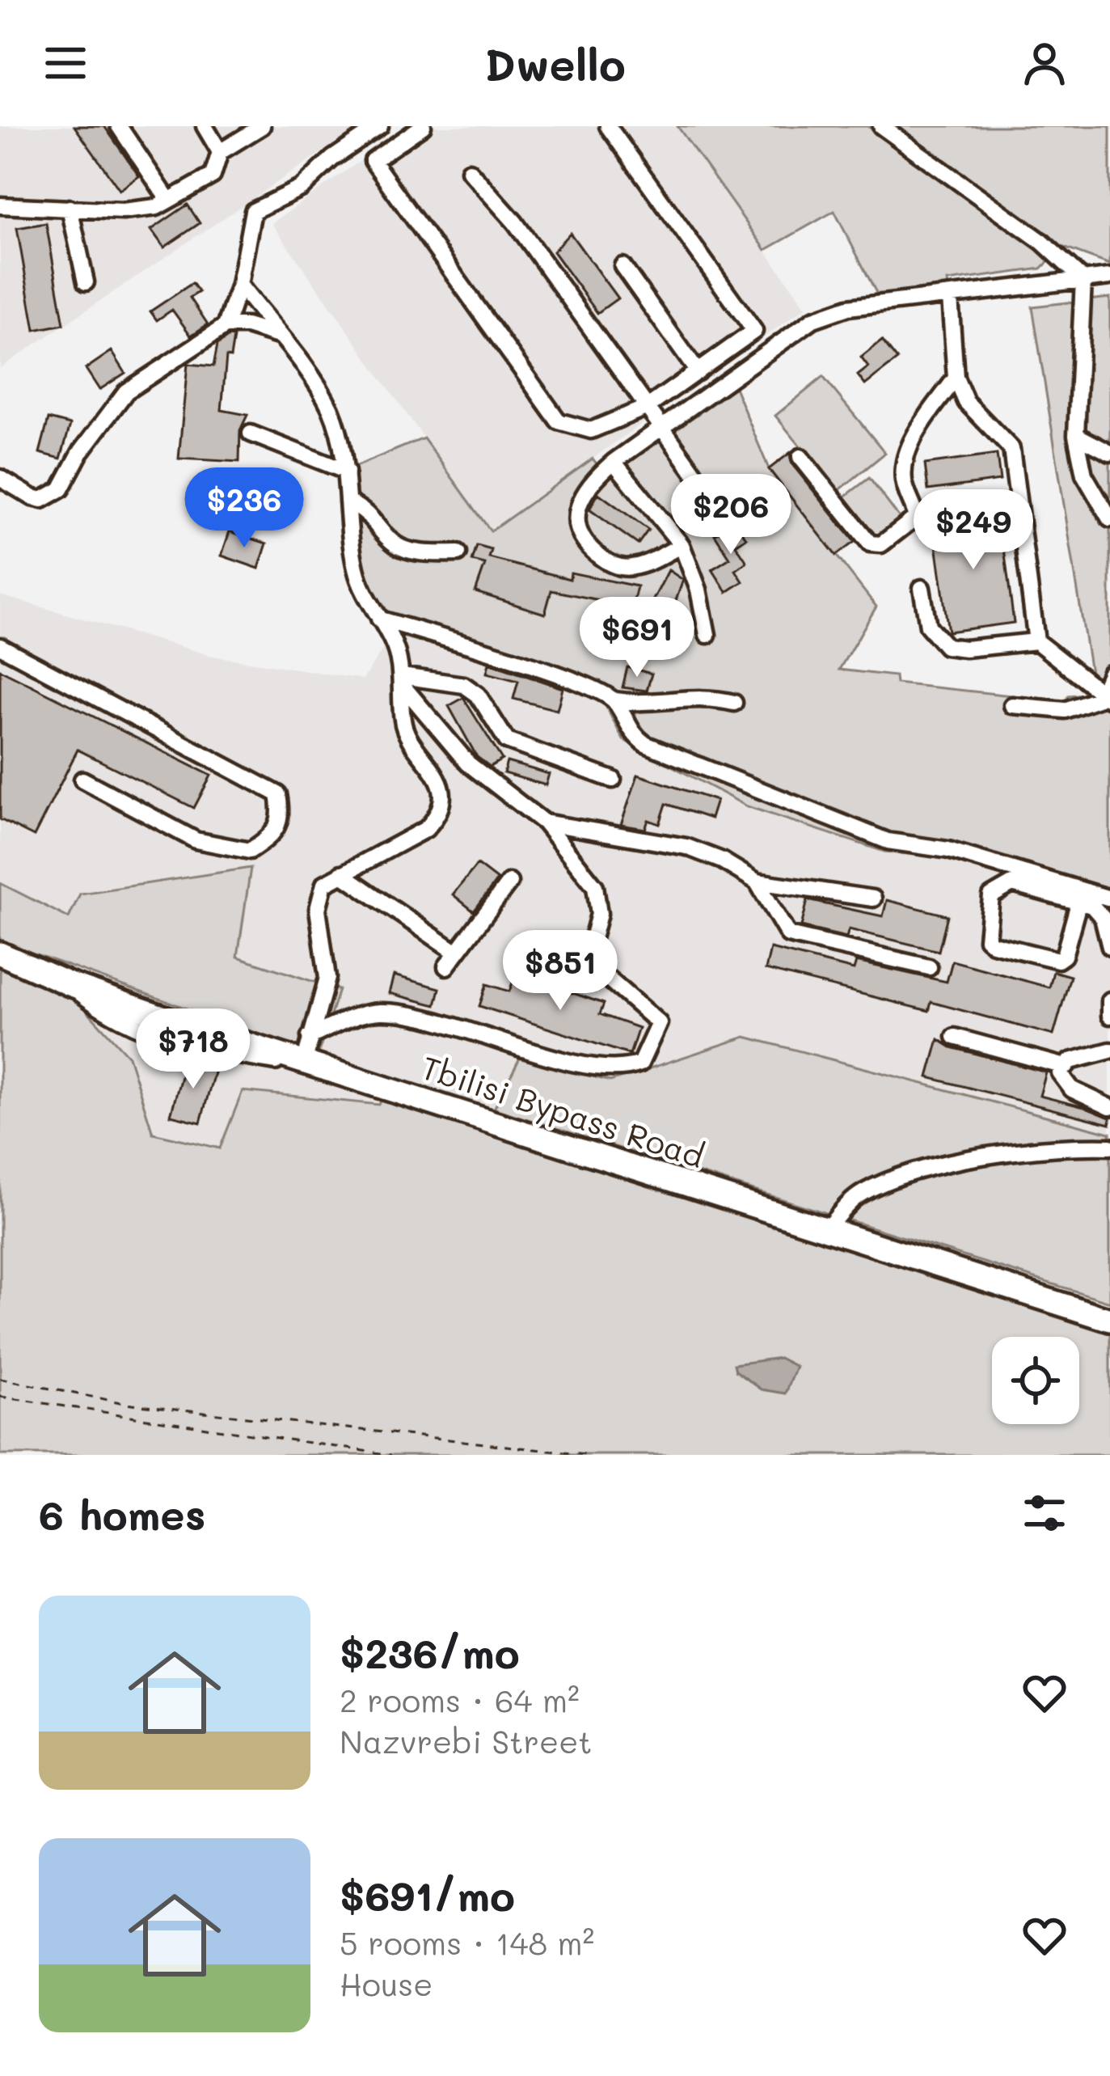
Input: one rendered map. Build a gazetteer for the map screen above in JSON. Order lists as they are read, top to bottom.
{
  "streets": {
    "highway": ["Tbilisi Bypass Road"]
  },
  "page": {
    "header": "Dwello",
    "price": [
      "$236",
      "$206",
      "$249",
      "$691",
      "$851",
      "$718"
    ],
    "heading": "6 homes",
    "list": [
      {
        "name": "$236/mo",
        "note": "2 rooms · 64 m² · Nazvrebi Street"
      },
      {
        "name": "$691/mo",
        "note": "5 rooms · 148 m² · House"
      }
    ]
  }
}
